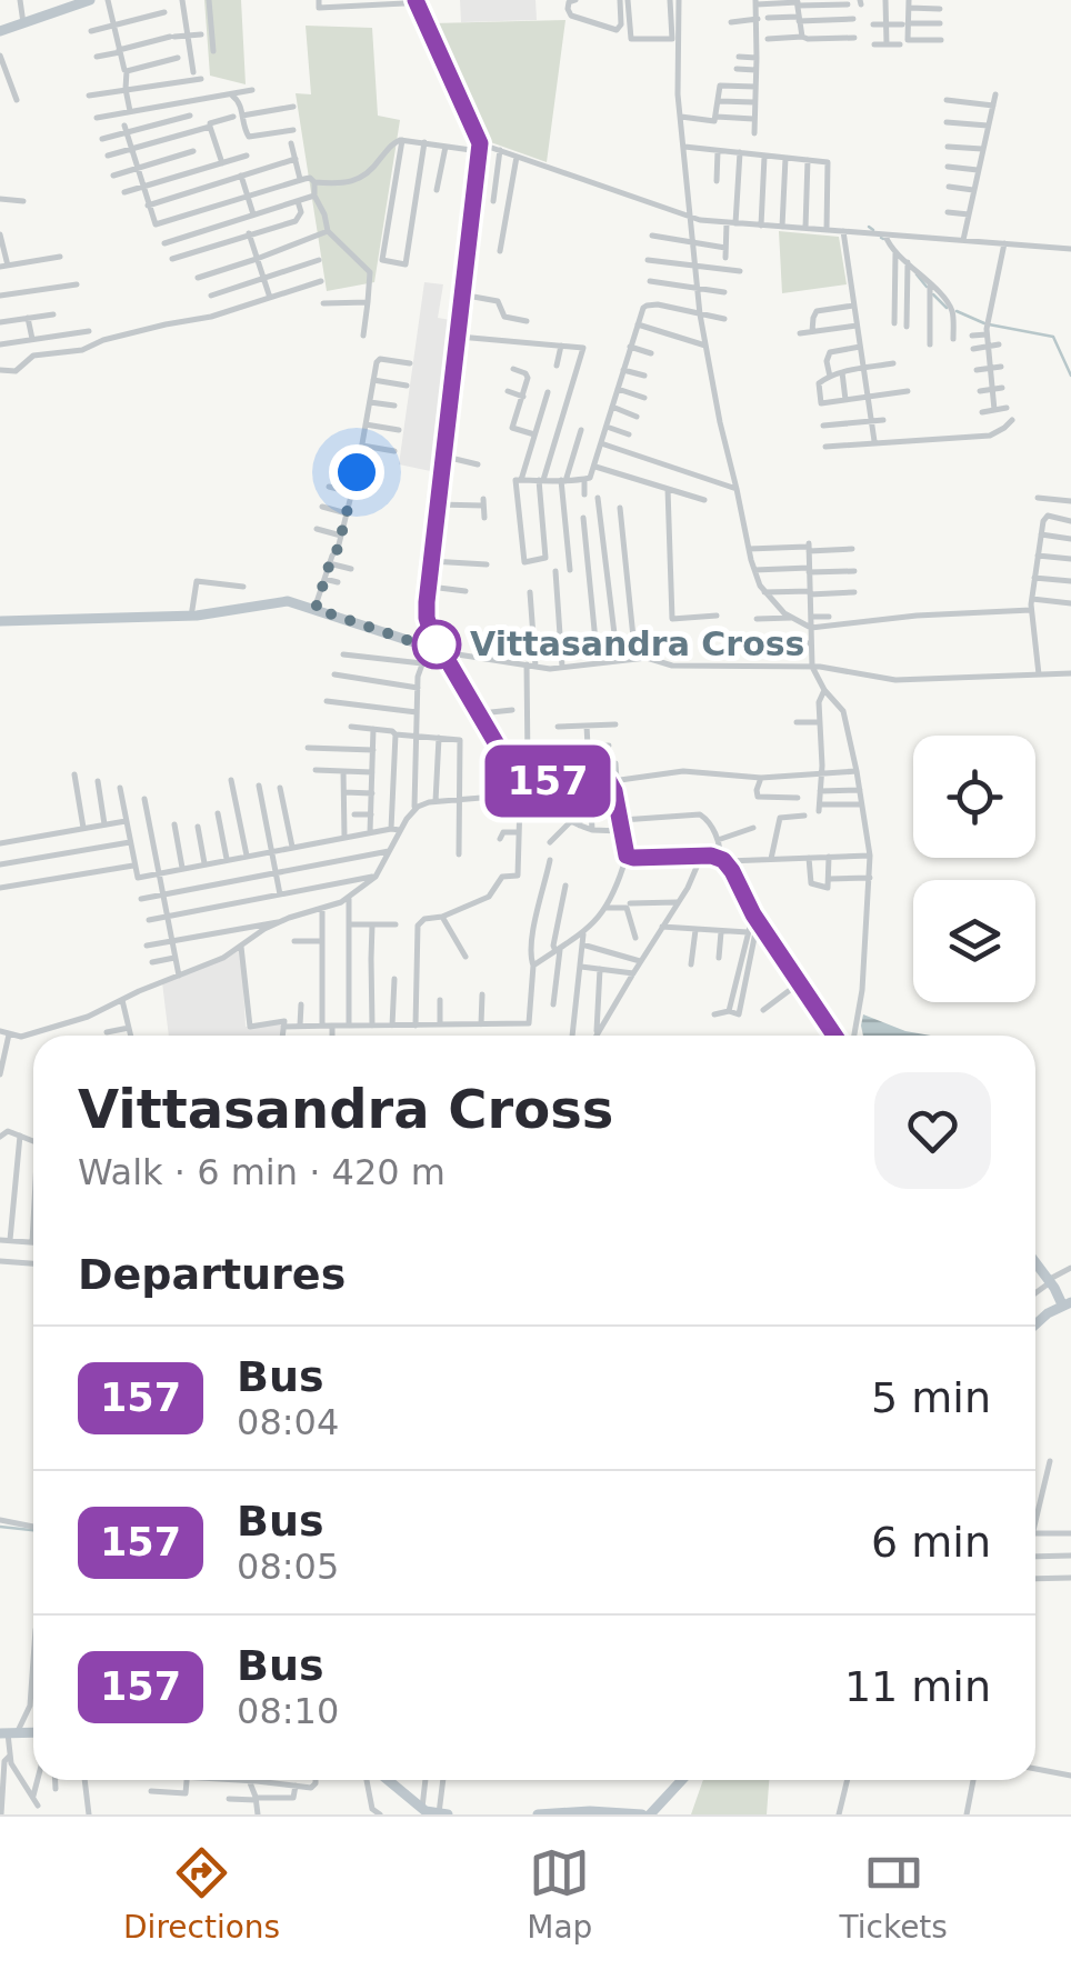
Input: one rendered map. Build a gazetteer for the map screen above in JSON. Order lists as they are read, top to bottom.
{
  "places": ["Vittasandra Cross"],
  "lines": ["bus line 157"],
  "page": {
    "on_map": "157",
    "heading": [
      ["Vittasandra Cross", "Walk · 6 min · 420 m"],
      "Departures"
    ],
    "list": [
      {
        "mark": "157",
        "name": "Bus",
        "note": "08:04",
        "value": "5 min"
      },
      {
        "mark": "157",
        "name": "Bus",
        "note": "08:05",
        "value": "6 min"
      },
      {
        "mark": "157",
        "name": "Bus",
        "note": "08:10",
        "value": "11 min"
      }
    ],
    "tabs": ["Directions", "Map", "Tickets"]
  }
}
